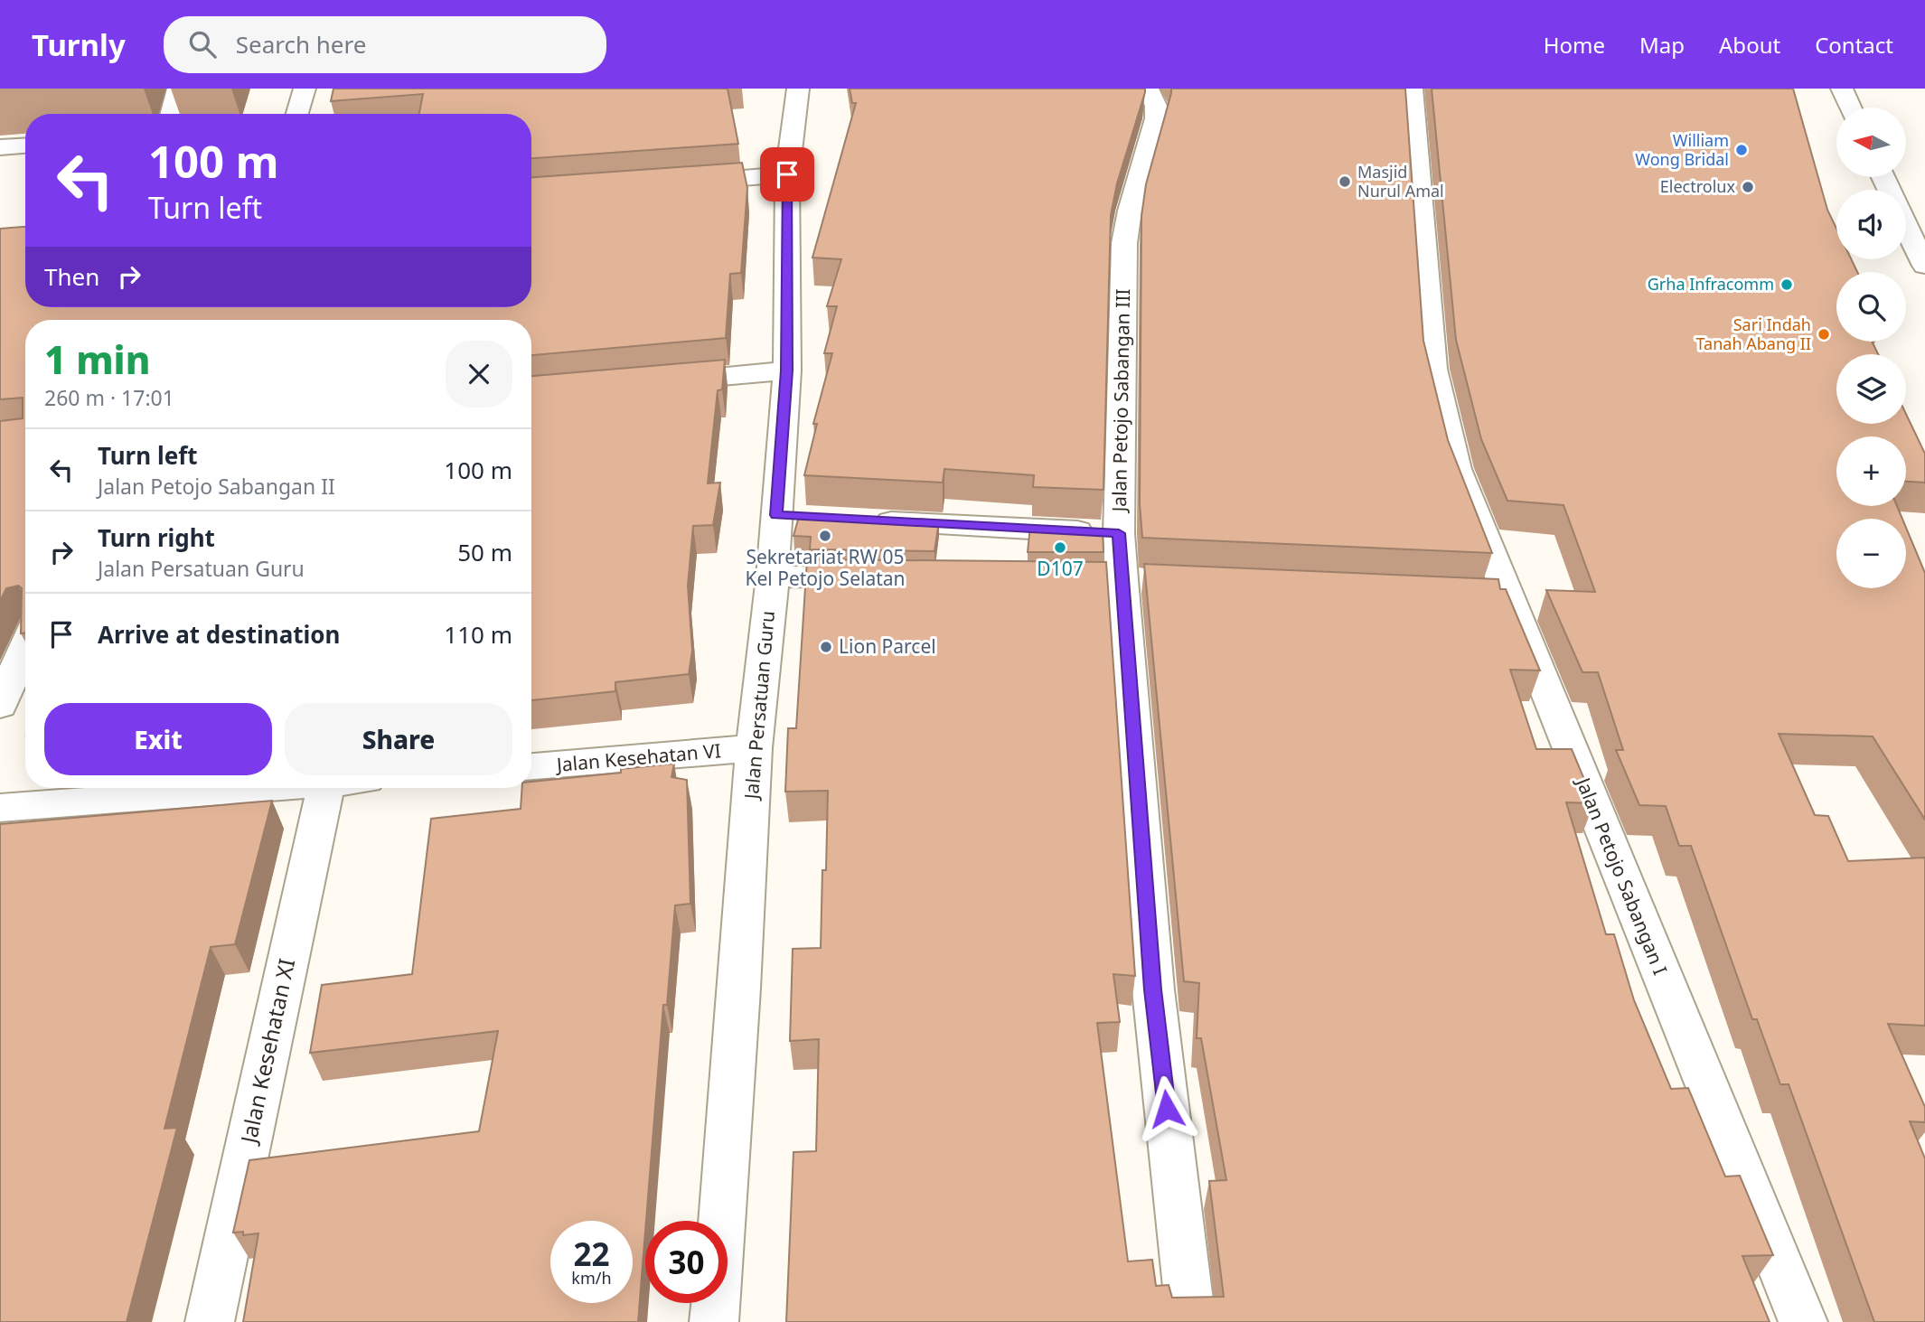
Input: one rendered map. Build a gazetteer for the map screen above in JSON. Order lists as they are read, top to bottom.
{
  "streets": {
    "street": [
      "Jalan Petojo Sabangan III",
      "Jalan Persatuan Guru",
      "Jalan Kesehatan VI",
      "Jalan Petojo Sabangan I",
      "Jalan Kesehatan XI"
    ]
  },
  "crossings": [
    ["Jalan Persatuan Guru", "Jalan Kesehatan VI"]
  ],
  "places": [
    "William Wong Bridal",
    "Masjid Nurul Amal",
    "Electrolux",
    "Grha Infracomm",
    "Sari Indah Tanah Abang II",
    "Sekretariat RW 05 Kel Petojo Selatan",
    "D107",
    "Lion Parcel"
  ],
  "north": "left",
  "page": {
    "header": "Turnly",
    "search": "Search here",
    "nav": [
      "Home",
      "Map",
      "About",
      "Contact"
    ],
    "map_buttons": ["+", "−"],
    "turn": ["100 m", "Turn left"],
    "then": "Then",
    "heading": ["1 min", "260 m · 17:01"],
    "list": [
      {
        "name": "Turn left",
        "note": "Jalan Petojo Sabangan II",
        "value": "100 m"
      },
      {
        "name": "Turn right",
        "note": "Jalan Persatuan Guru",
        "value": "50 m"
      },
      {
        "name": "Arrive at destination",
        "value": "110 m"
      }
    ],
    "buttons": ["Exit", "Share"],
    "speed": "22 km/h",
    "limit": "30"
  }
}
